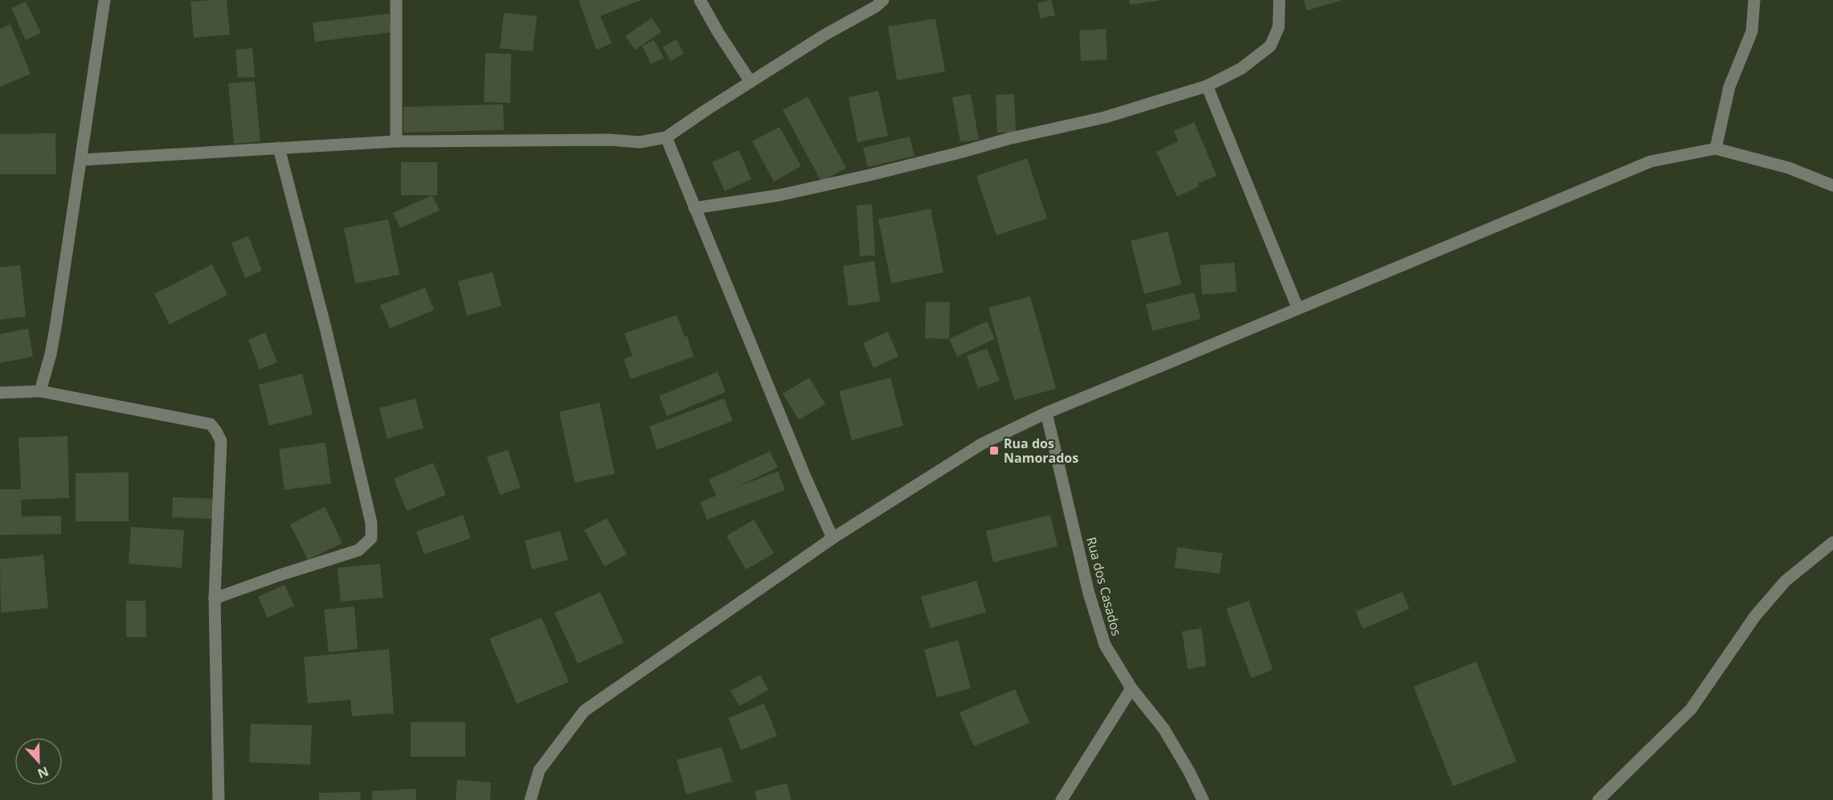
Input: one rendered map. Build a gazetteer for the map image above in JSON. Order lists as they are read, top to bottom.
{
  "streets": {
    "street": ["Rua dos Casados"]
  },
  "places": {
    "transit": ["Rua dos Namorados"]
  },
  "north": "bottom"
}
